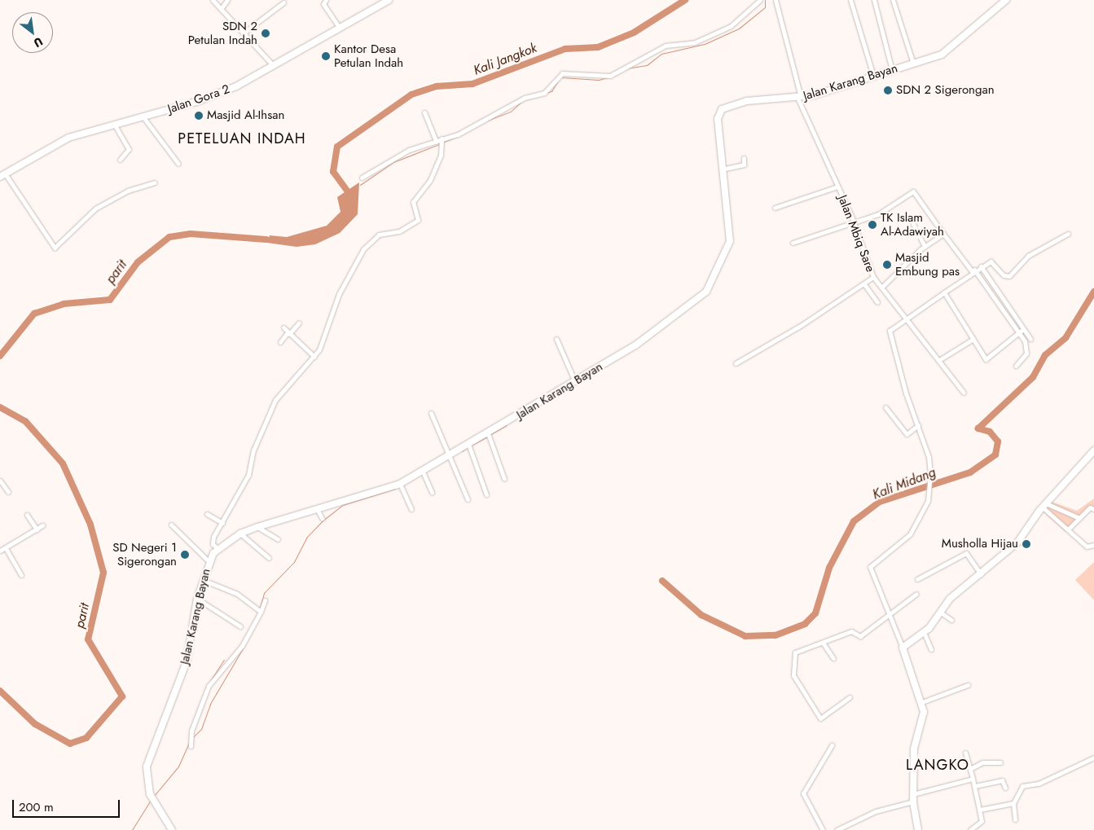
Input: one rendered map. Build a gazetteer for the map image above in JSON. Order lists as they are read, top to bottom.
{
  "streets": {
    "street": ["Jalan Karang Bayan", "Jalan Gora 2", "Jalan Mbiq Sare"]
  },
  "crossings": [
    ["Jalan Karang Bayan", "Jalan Mbiq Sare"]
  ],
  "districts": ["PETELUAN INDAH", "LANGKO"],
  "water": ["Kali Jangkok", "parit", "Kali Midang"],
  "places": [
    "SDN 2 Petulan Indah",
    "Kantor Desa Petulan Indah",
    "SDN 2 Sigerongan",
    "Masjid Al-Ihsan",
    "TK Islam Al-Adawiyah",
    "Masjid Embung pas",
    "Musholla Hijau",
    "SD Negeri 1 Sigerongan"
  ],
  "scale_bar": "200 m",
  "north": "bottom right"
}
